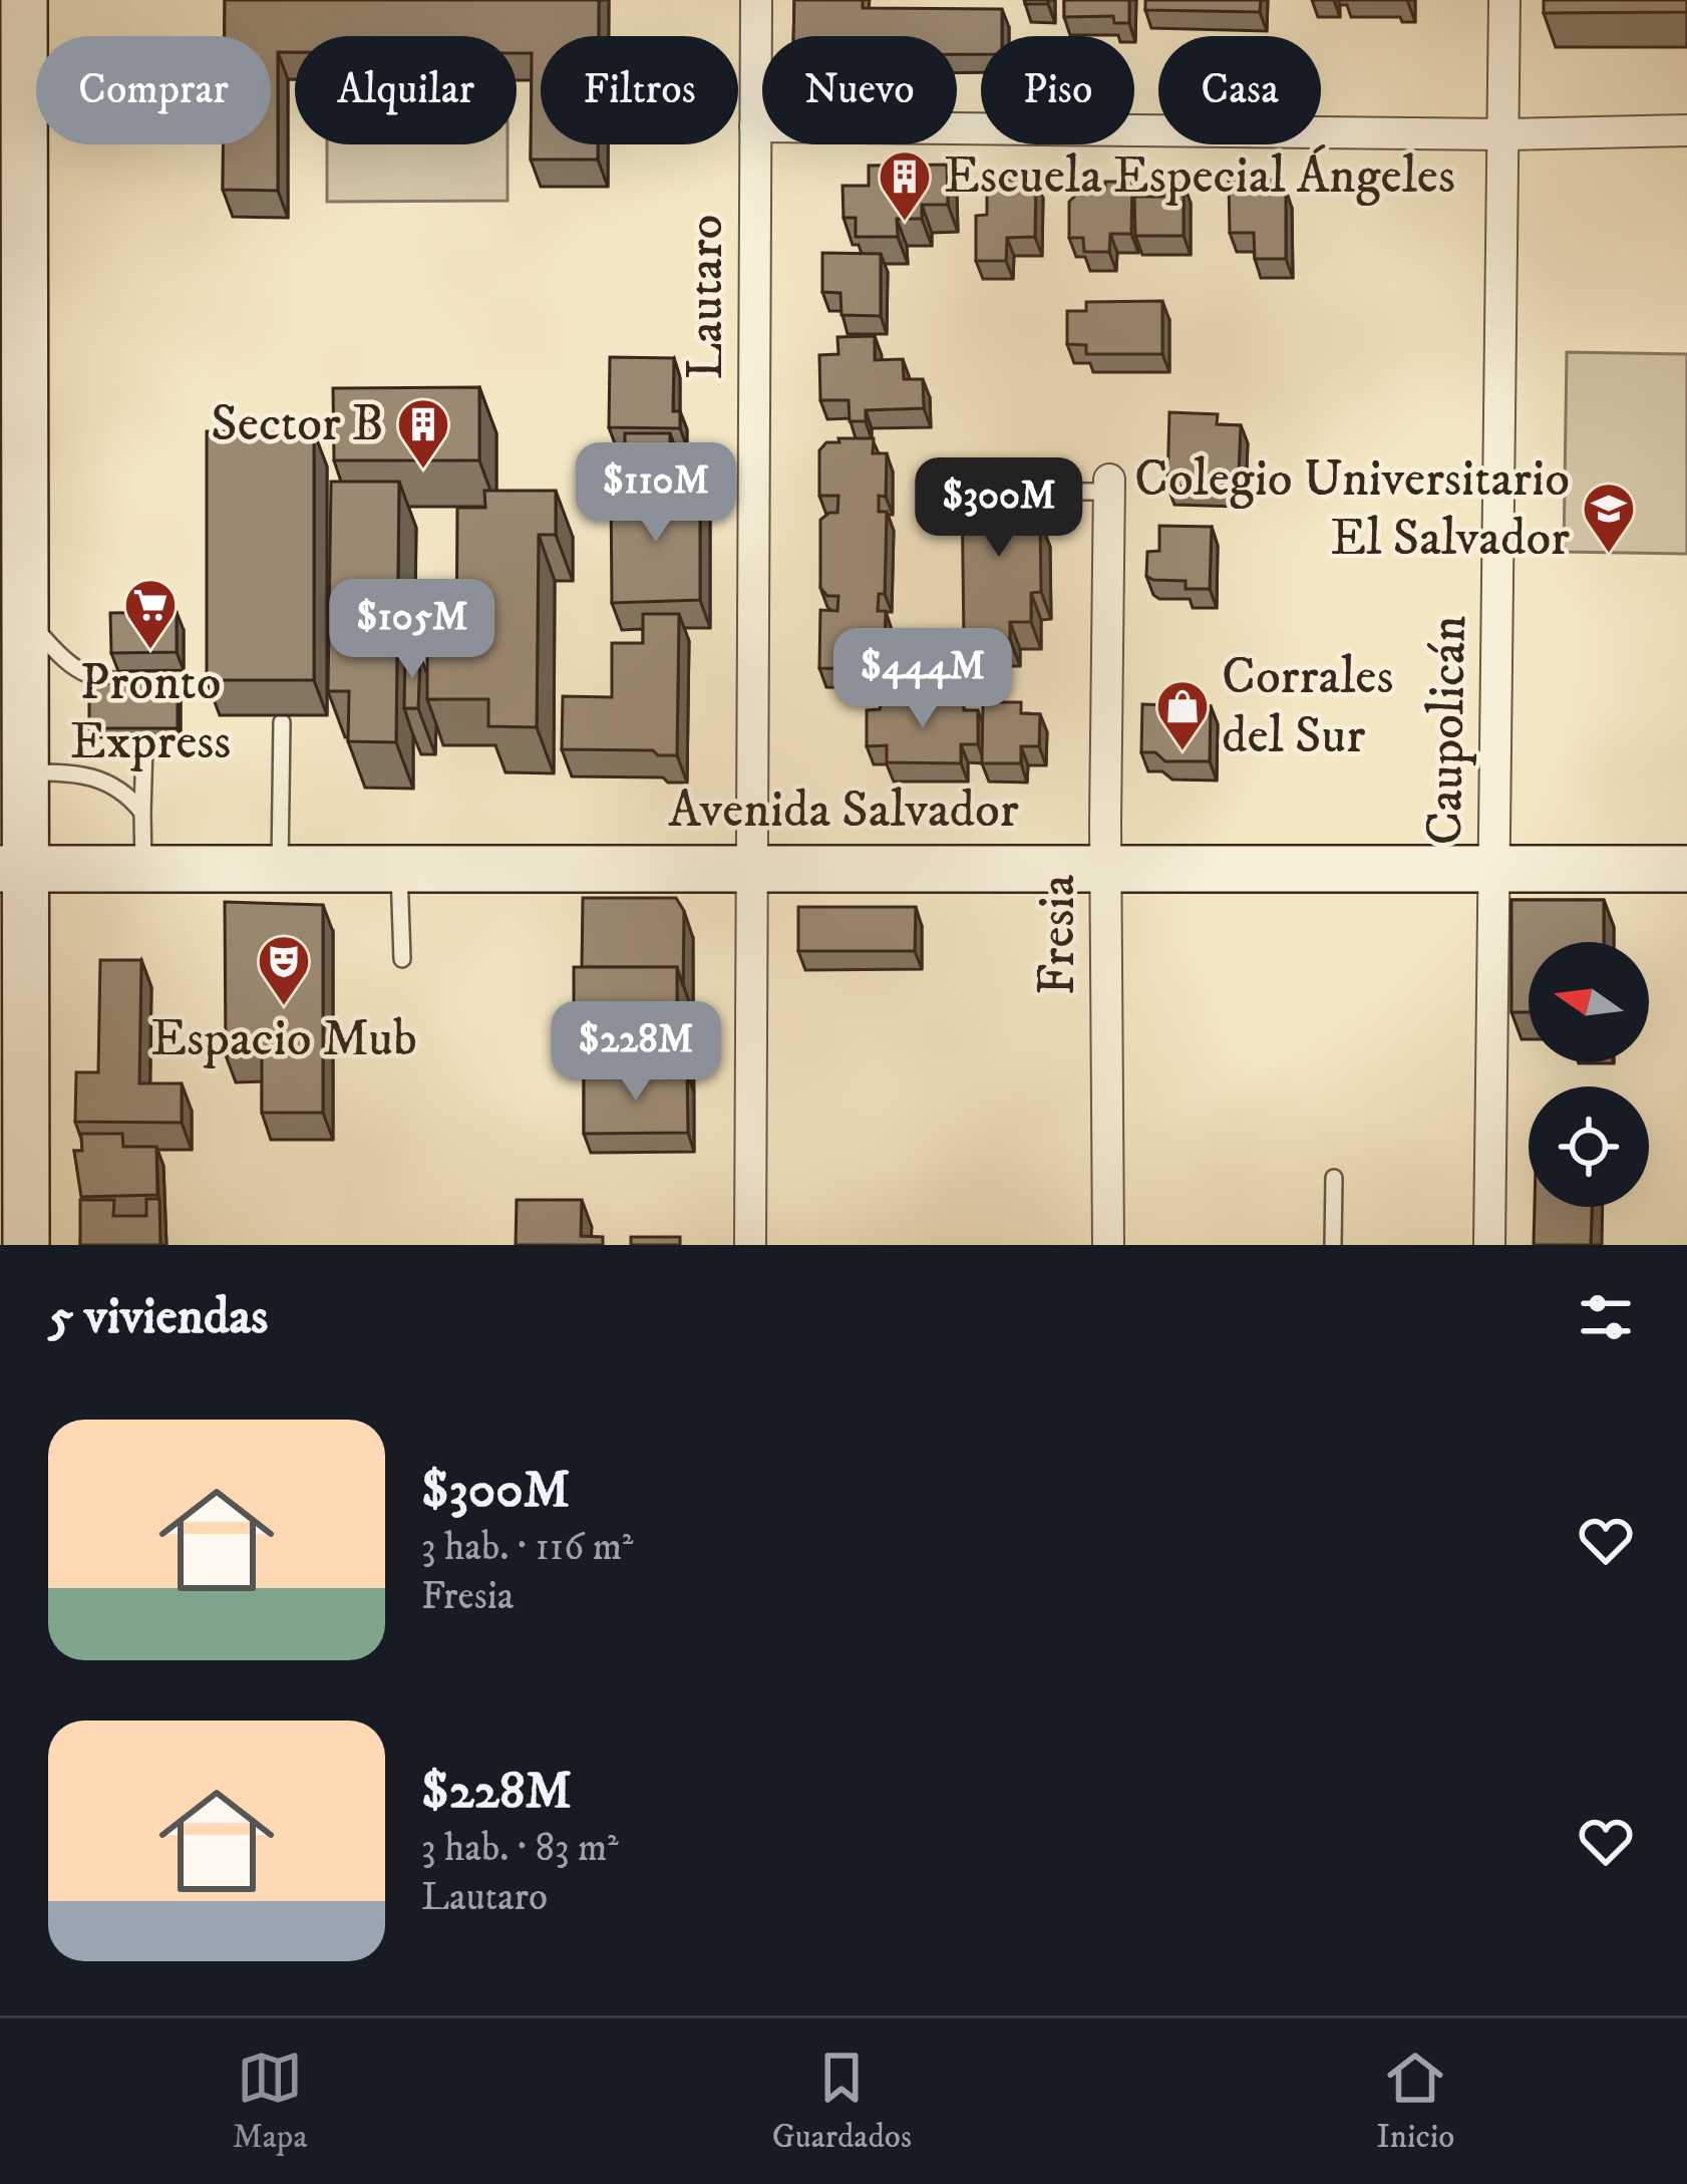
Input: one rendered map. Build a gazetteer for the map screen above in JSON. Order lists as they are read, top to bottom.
{
  "streets": {
    "main road": ["Avenida Salvador"],
    "street": ["Lautaro", "Caupolicán", "Fresia"]
  },
  "crossings": [
    ["Lautaro", "Avenida Salvador"],
    ["Caupolicán", "Avenida Salvador"],
    ["Avenida Salvador", "Fresia"]
  ],
  "places": {
    "building": ["Escuela Especial Ángeles", "Sector B"],
    "school or university": ["Colegio Universitario El Salvador"],
    "supermarket": ["Pronto Express"],
    "shop": ["Corrales del Sur"],
    "theatre": ["Espacio Mub"]
  },
  "north": "left",
  "page": {
    "chip": [
      "Comprar",
      "Alquilar",
      "Filtros",
      "Nuevo",
      "Piso",
      "Casa"
    ],
    "price": [
      "$110M",
      "$300M",
      "$105M",
      "$444M",
      "$228M"
    ],
    "heading": "5 viviendas",
    "list": [
      {
        "name": "$300M",
        "note": "3 hab. · 116 m² · Fresia"
      },
      {
        "name": "$228M",
        "note": "3 hab. · 83 m² · Lautaro"
      }
    ],
    "tabs": ["Mapa", "Guardados", "Inicio"]
  }
}
